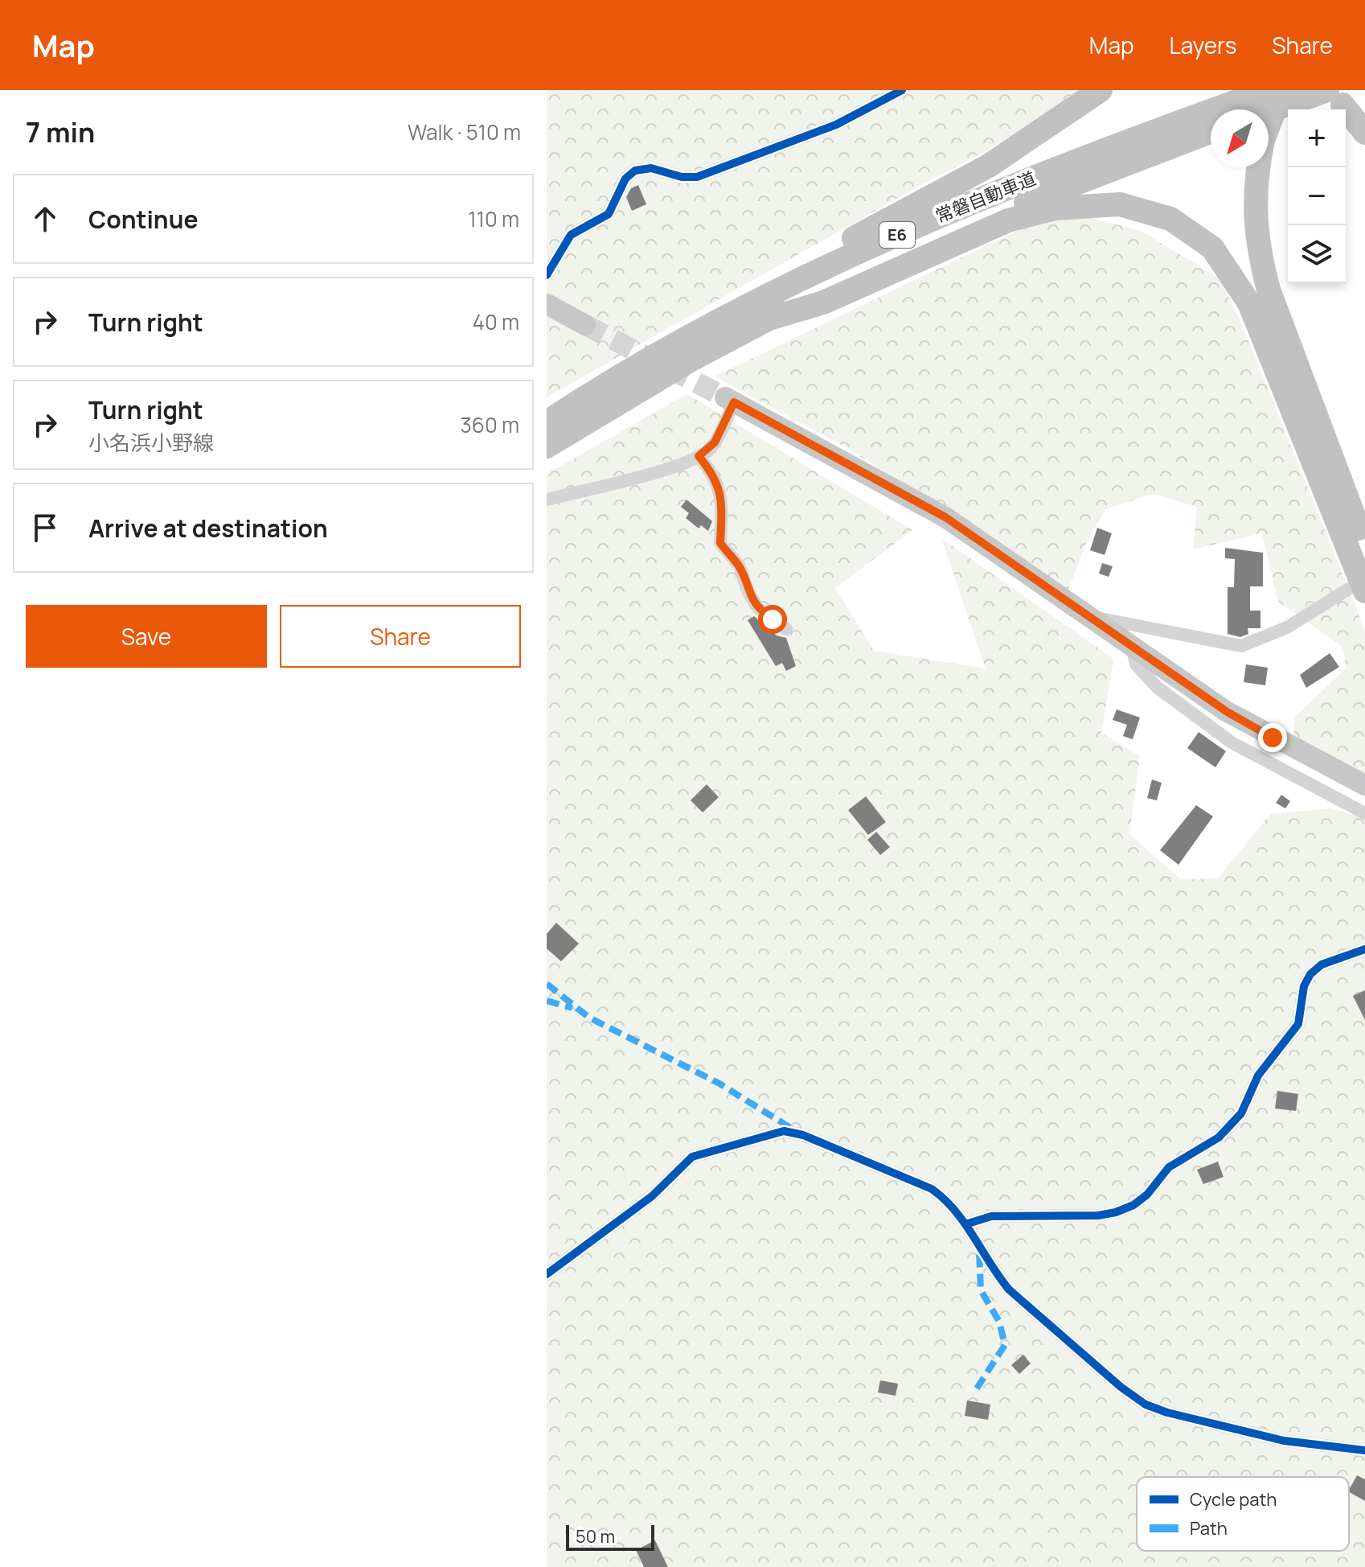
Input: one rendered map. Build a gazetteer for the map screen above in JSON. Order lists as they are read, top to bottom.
{
  "streets": {
    "highway": ["常磐自動車道", "E6"]
  },
  "legend": ["Cycle path", "Path"],
  "scale_bar": "50 m",
  "north": "bottom left",
  "page": {
    "header": "Map",
    "nav": ["Map", "Layers", "Share"],
    "heading": ["7 min", "Walk · 510 m"],
    "map_buttons": ["+", "−"],
    "list": [
      ["Continue", "110 m"],
      ["Turn right", "40 m"],
      ["Turn right", "小名浜小野線", "360 m"],
      "Arrive at destination"
    ],
    "buttons": ["Save", "Share"],
    "scale": "50 m"
  }
}
